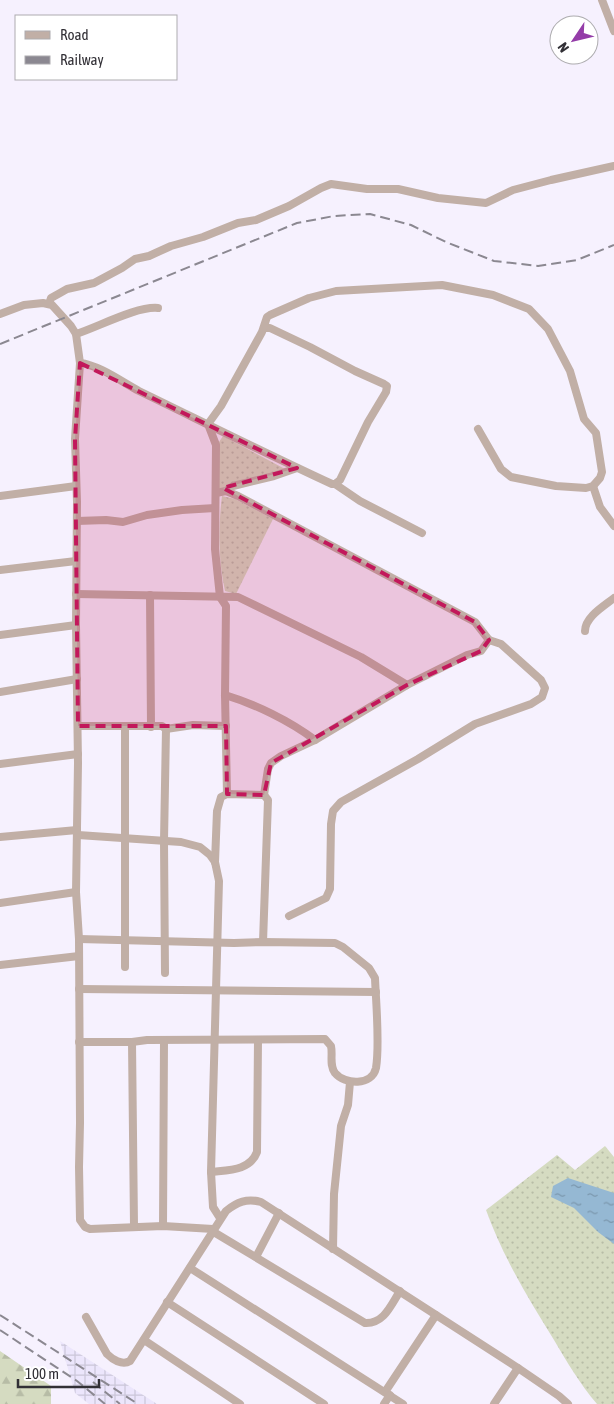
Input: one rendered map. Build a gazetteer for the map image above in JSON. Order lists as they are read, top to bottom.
{
  "legend": ["Road", "Railway"],
  "scale_bar": "100 m",
  "north": "bottom left"
}
